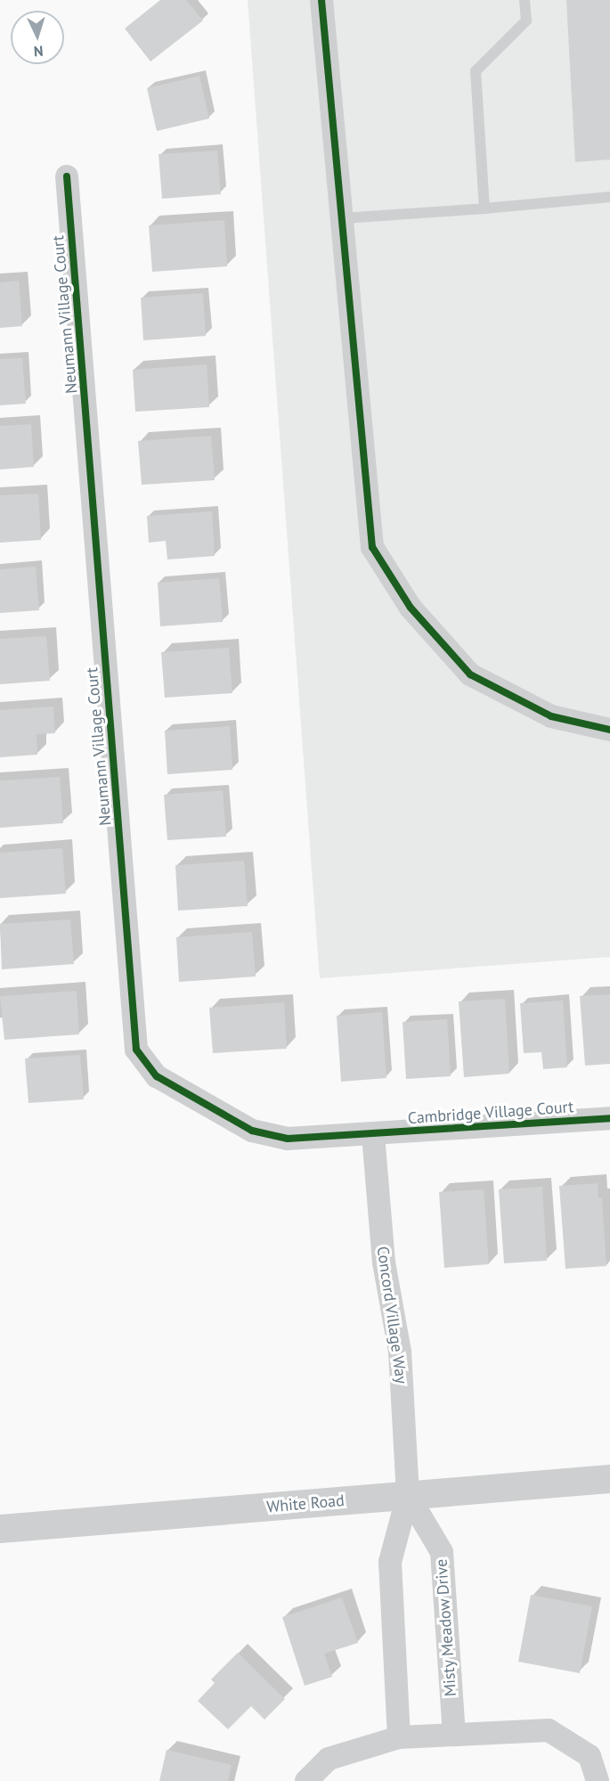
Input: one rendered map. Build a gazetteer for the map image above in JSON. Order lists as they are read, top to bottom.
{
  "streets": {
    "street": [
      "Neumann Village Court",
      "Cambridge Village Court",
      "Concord Village Way",
      "White Road",
      "Misty Meadow Drive"
    ]
  },
  "crossings": [
    ["Neumann Village Court", "Cambridge Village Court"],
    ["Neumann Village Court", "Concord Village Way"],
    ["Cambridge Village Court", "Concord Village Way"],
    ["Concord Village Way", "White Road"],
    ["Concord Village Way", "Misty Meadow Drive"],
    ["White Road", "Misty Meadow Drive"]
  ],
  "north": "bottom"
}
